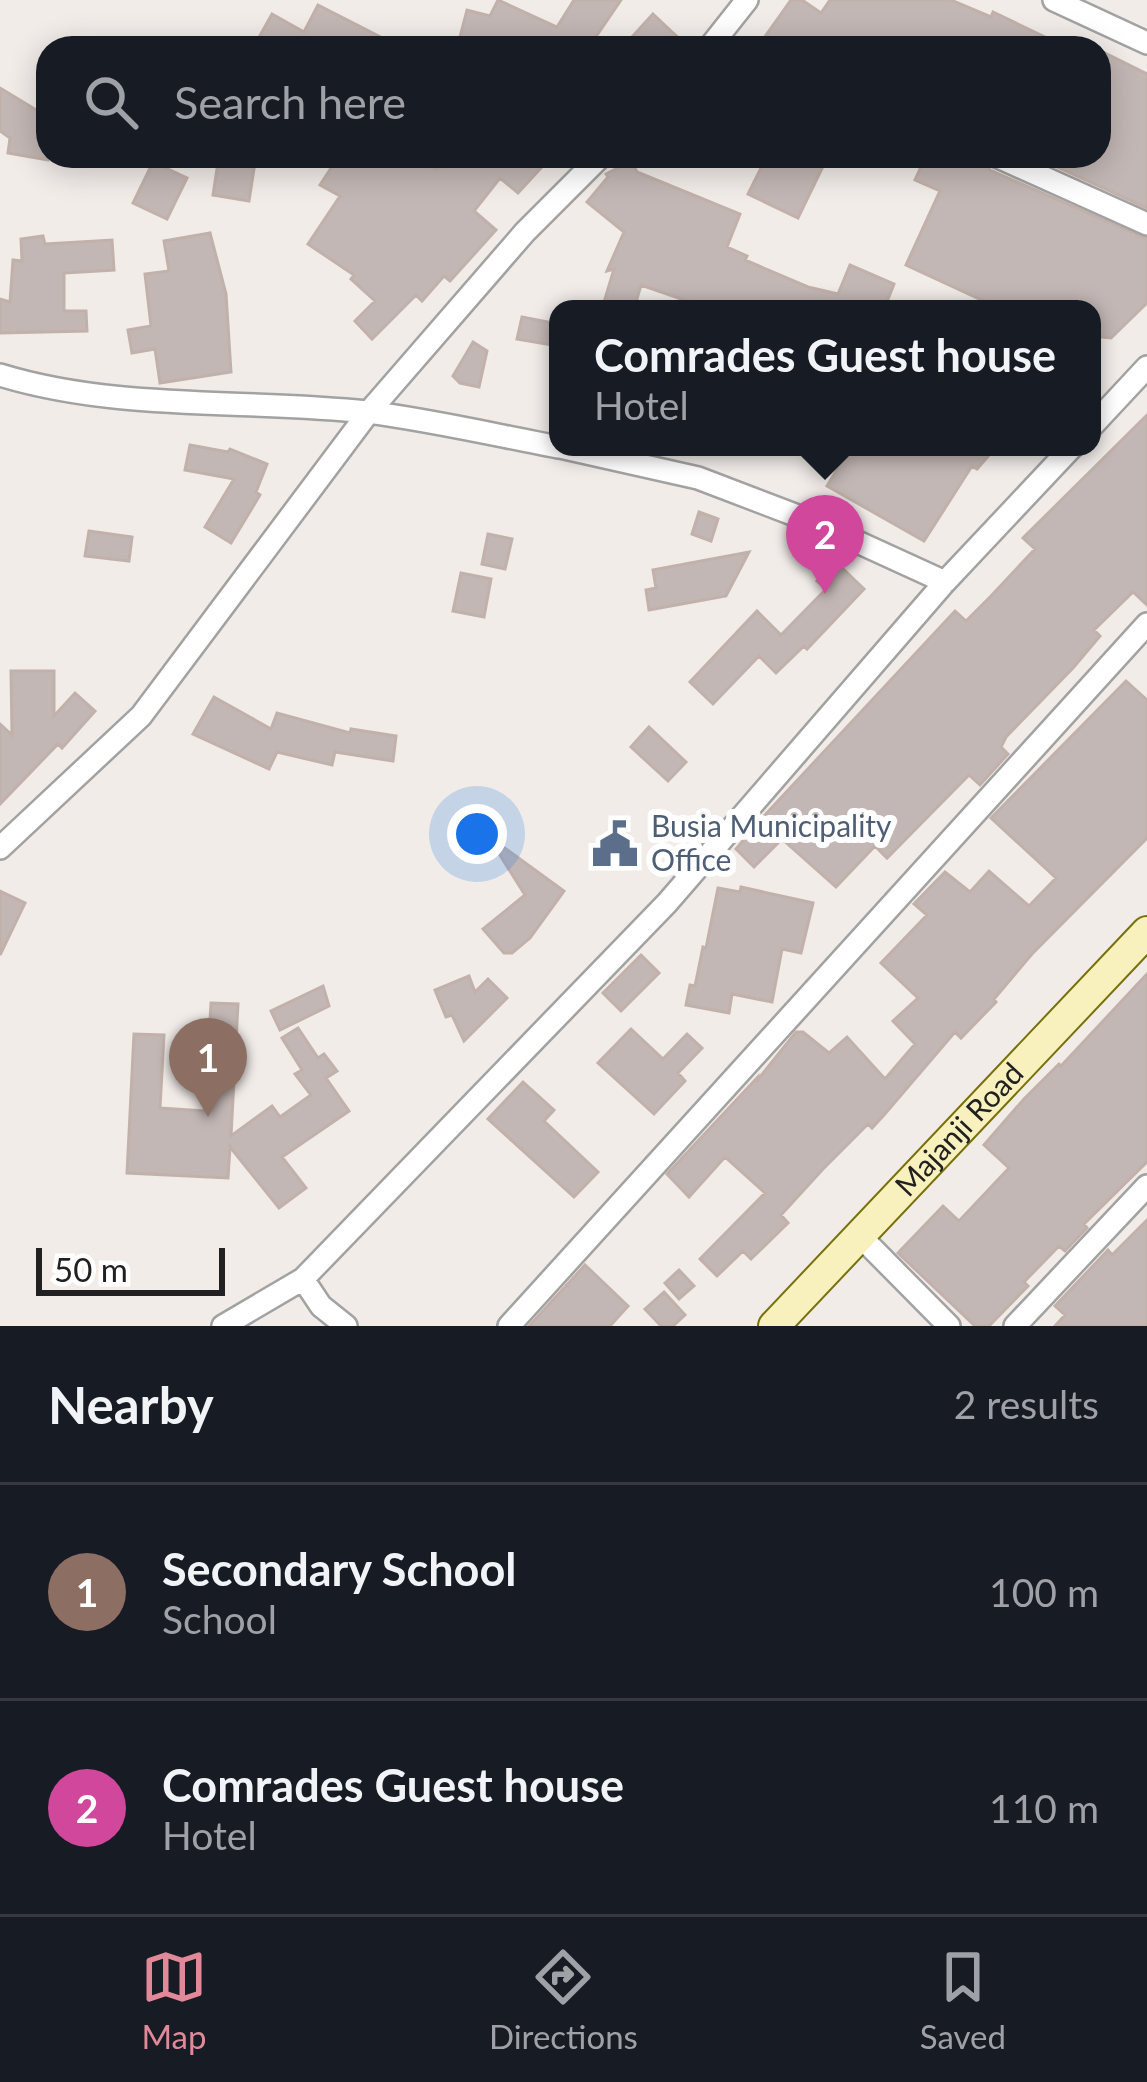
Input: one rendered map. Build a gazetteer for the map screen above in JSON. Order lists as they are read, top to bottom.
{
  "streets": {
    "main road": ["Majanji Road"]
  },
  "places": {
    "public building": ["Busia Municipality Office"]
  },
  "scale_bar": "50 m",
  "page": {
    "search": "Search here",
    "popup": ["Comrades Guest house", "Hotel"],
    "pins": ["2", "1"],
    "scale": "50 m",
    "heading": ["Nearby", "2 results"],
    "list": [
      {
        "mark": "1",
        "name": "Secondary School",
        "note": "School",
        "value": "100 m"
      },
      {
        "mark": "2",
        "name": "Comrades Guest house",
        "note": "Hotel",
        "value": "110 m"
      }
    ],
    "nav": ["Map", "Directions", "Saved"]
  }
}
